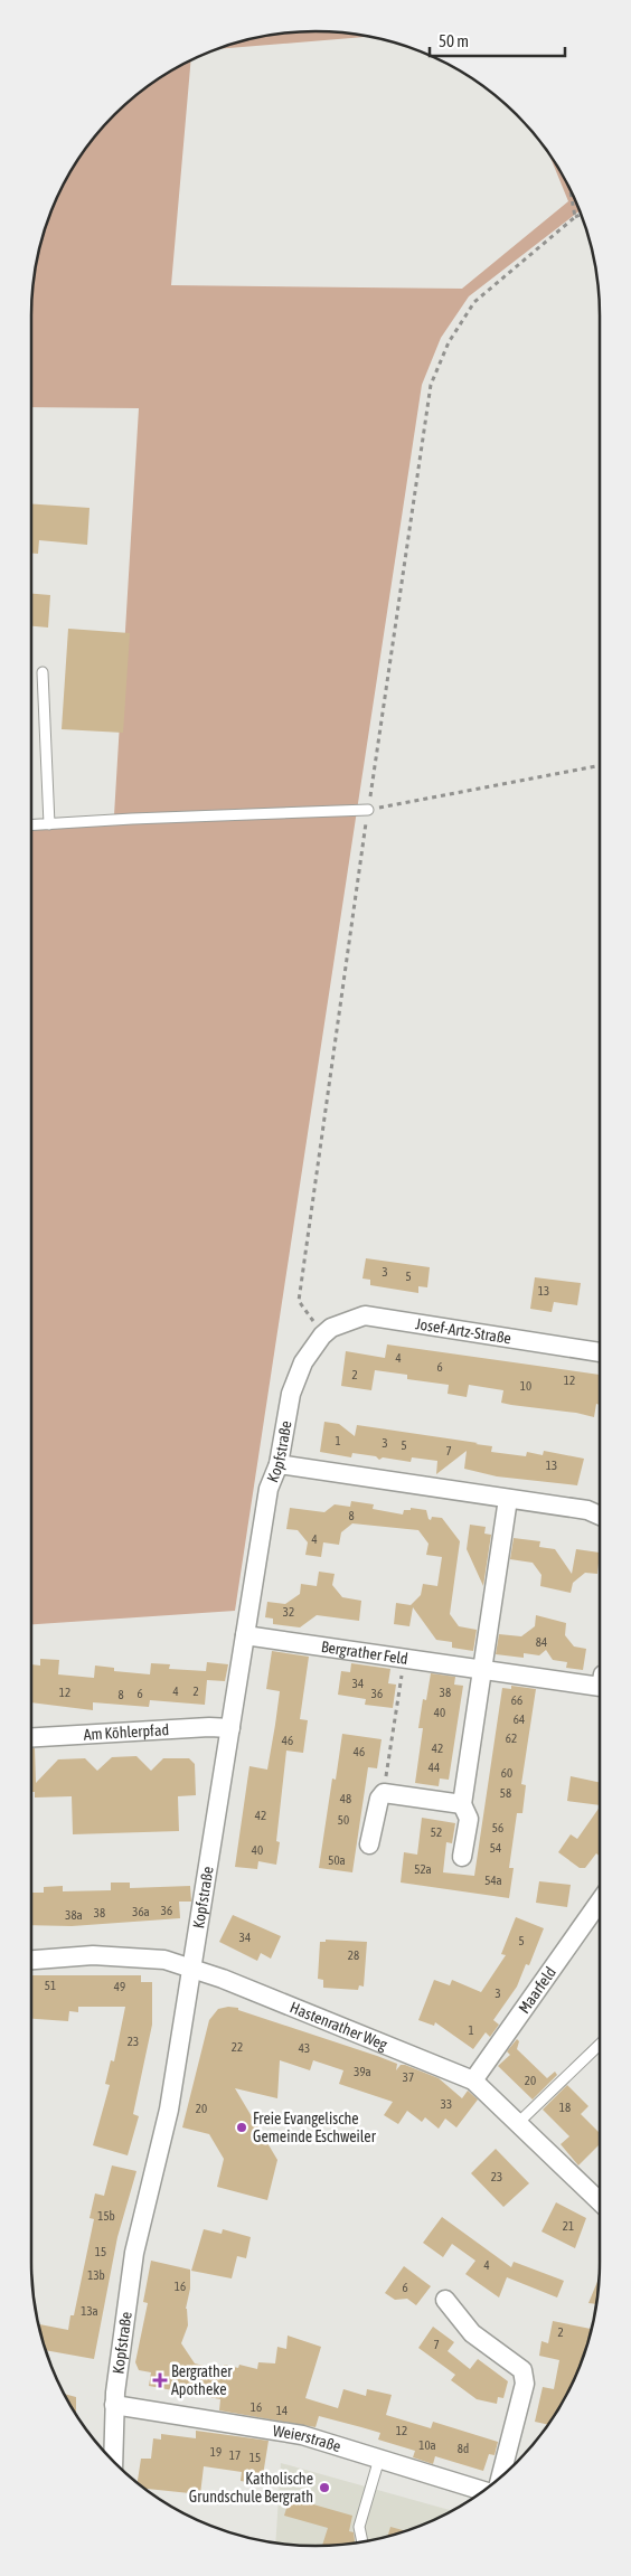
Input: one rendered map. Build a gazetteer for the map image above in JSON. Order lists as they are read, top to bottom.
{
  "streets": {
    "street": [
      "Josef-Artz-Straße",
      "Kopfstraße",
      "Bergrather Feld",
      "Am Köhlerpfad",
      "Maarfeld",
      "Hastenrather Weg",
      "Weierstraße"
    ]
  },
  "crossings": [
    ["Josef-Artz-Straße", "Kopfstraße"],
    ["Kopfstraße", "Bergrather Feld"],
    ["Kopfstraße", "Am Köhlerpfad"],
    ["Kopfstraße", "Hastenrather Weg"],
    ["Kopfstraße", "Weierstraße"],
    ["Maarfeld", "Hastenrather Weg"]
  ],
  "places": {
    "other": ["Freie Evangelische Gemeinde Eschweiler", "Katholische Grundschule Bergrath"],
    "health": ["Bergrather Apotheke"]
  },
  "house_numbers": [
    "3",
    "5",
    "13",
    "4",
    "6",
    "2",
    "12",
    "10",
    "1",
    "3",
    "5",
    "7",
    "13",
    "8",
    "4",
    "32",
    "84",
    "34",
    "4",
    "2",
    "12",
    "38",
    "6",
    "36",
    "8",
    "66",
    "40",
    "64",
    "62",
    "46",
    "42",
    "46",
    "44",
    "60",
    "58",
    "48",
    "42",
    "50",
    "56",
    "52",
    "54",
    "40",
    "50a",
    "52a",
    "54a",
    "36",
    "36a",
    "38",
    "38a",
    "34",
    "5",
    "28",
    "51",
    "49",
    "3",
    "1",
    "23",
    "22",
    "43",
    "39a",
    "37",
    "20",
    "33",
    "18",
    "20",
    "23",
    "15b",
    "21",
    "15",
    "4",
    "13b",
    "16",
    "6",
    "13a",
    "2",
    "7",
    "16",
    "14",
    "12",
    "10a",
    "8d",
    "19",
    "17",
    "15"
  ],
  "scale_bar": "50 m"
}
